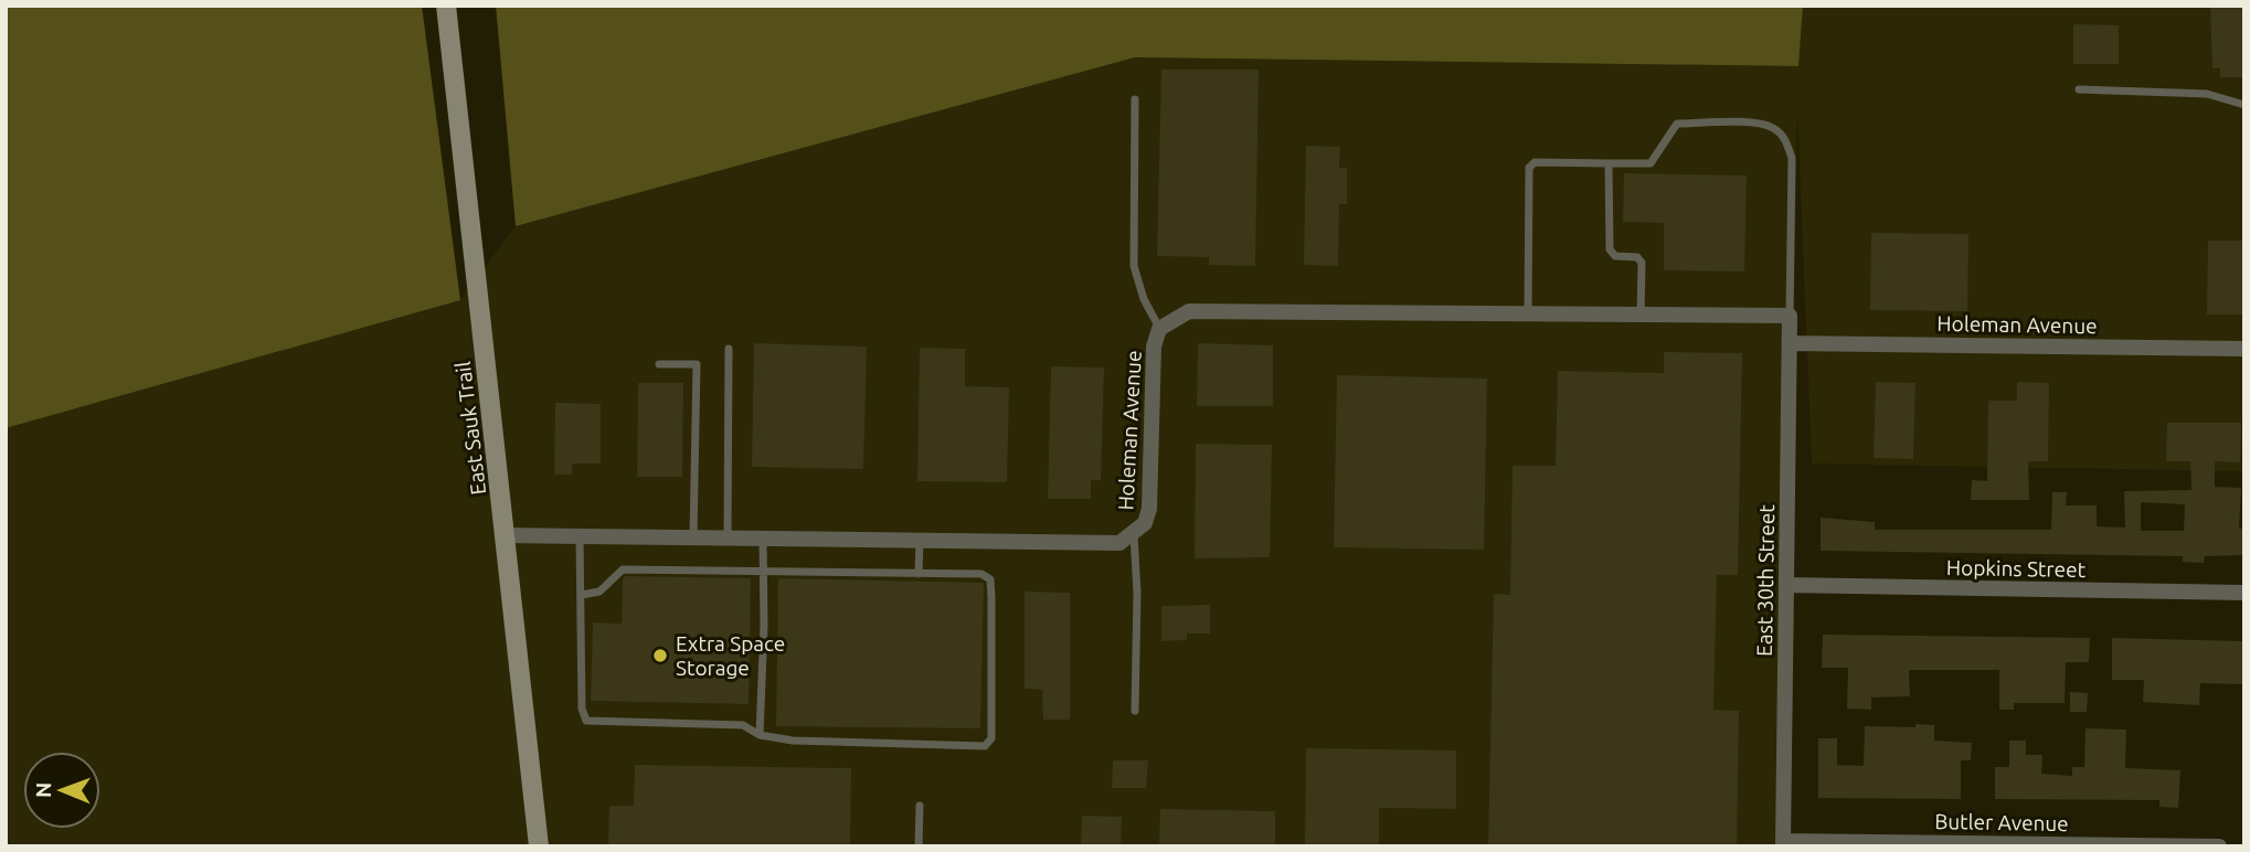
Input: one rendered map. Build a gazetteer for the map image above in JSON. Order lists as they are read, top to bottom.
{
  "streets": {
    "main road": ["East Sauk Trail"],
    "street": [
      "Holeman Avenue",
      "Hopkins Street",
      "East 30th Street",
      "Butler Avenue"
    ]
  },
  "crossings": [
    ["Holeman Avenue", "East Sauk Trail"],
    ["Holeman Avenue", "East 30th Street"],
    ["Hopkins Street", "East 30th Street"],
    ["East 30th Street", "Butler Avenue"]
  ],
  "places": ["Extra Space Storage"],
  "north": "left"
}
